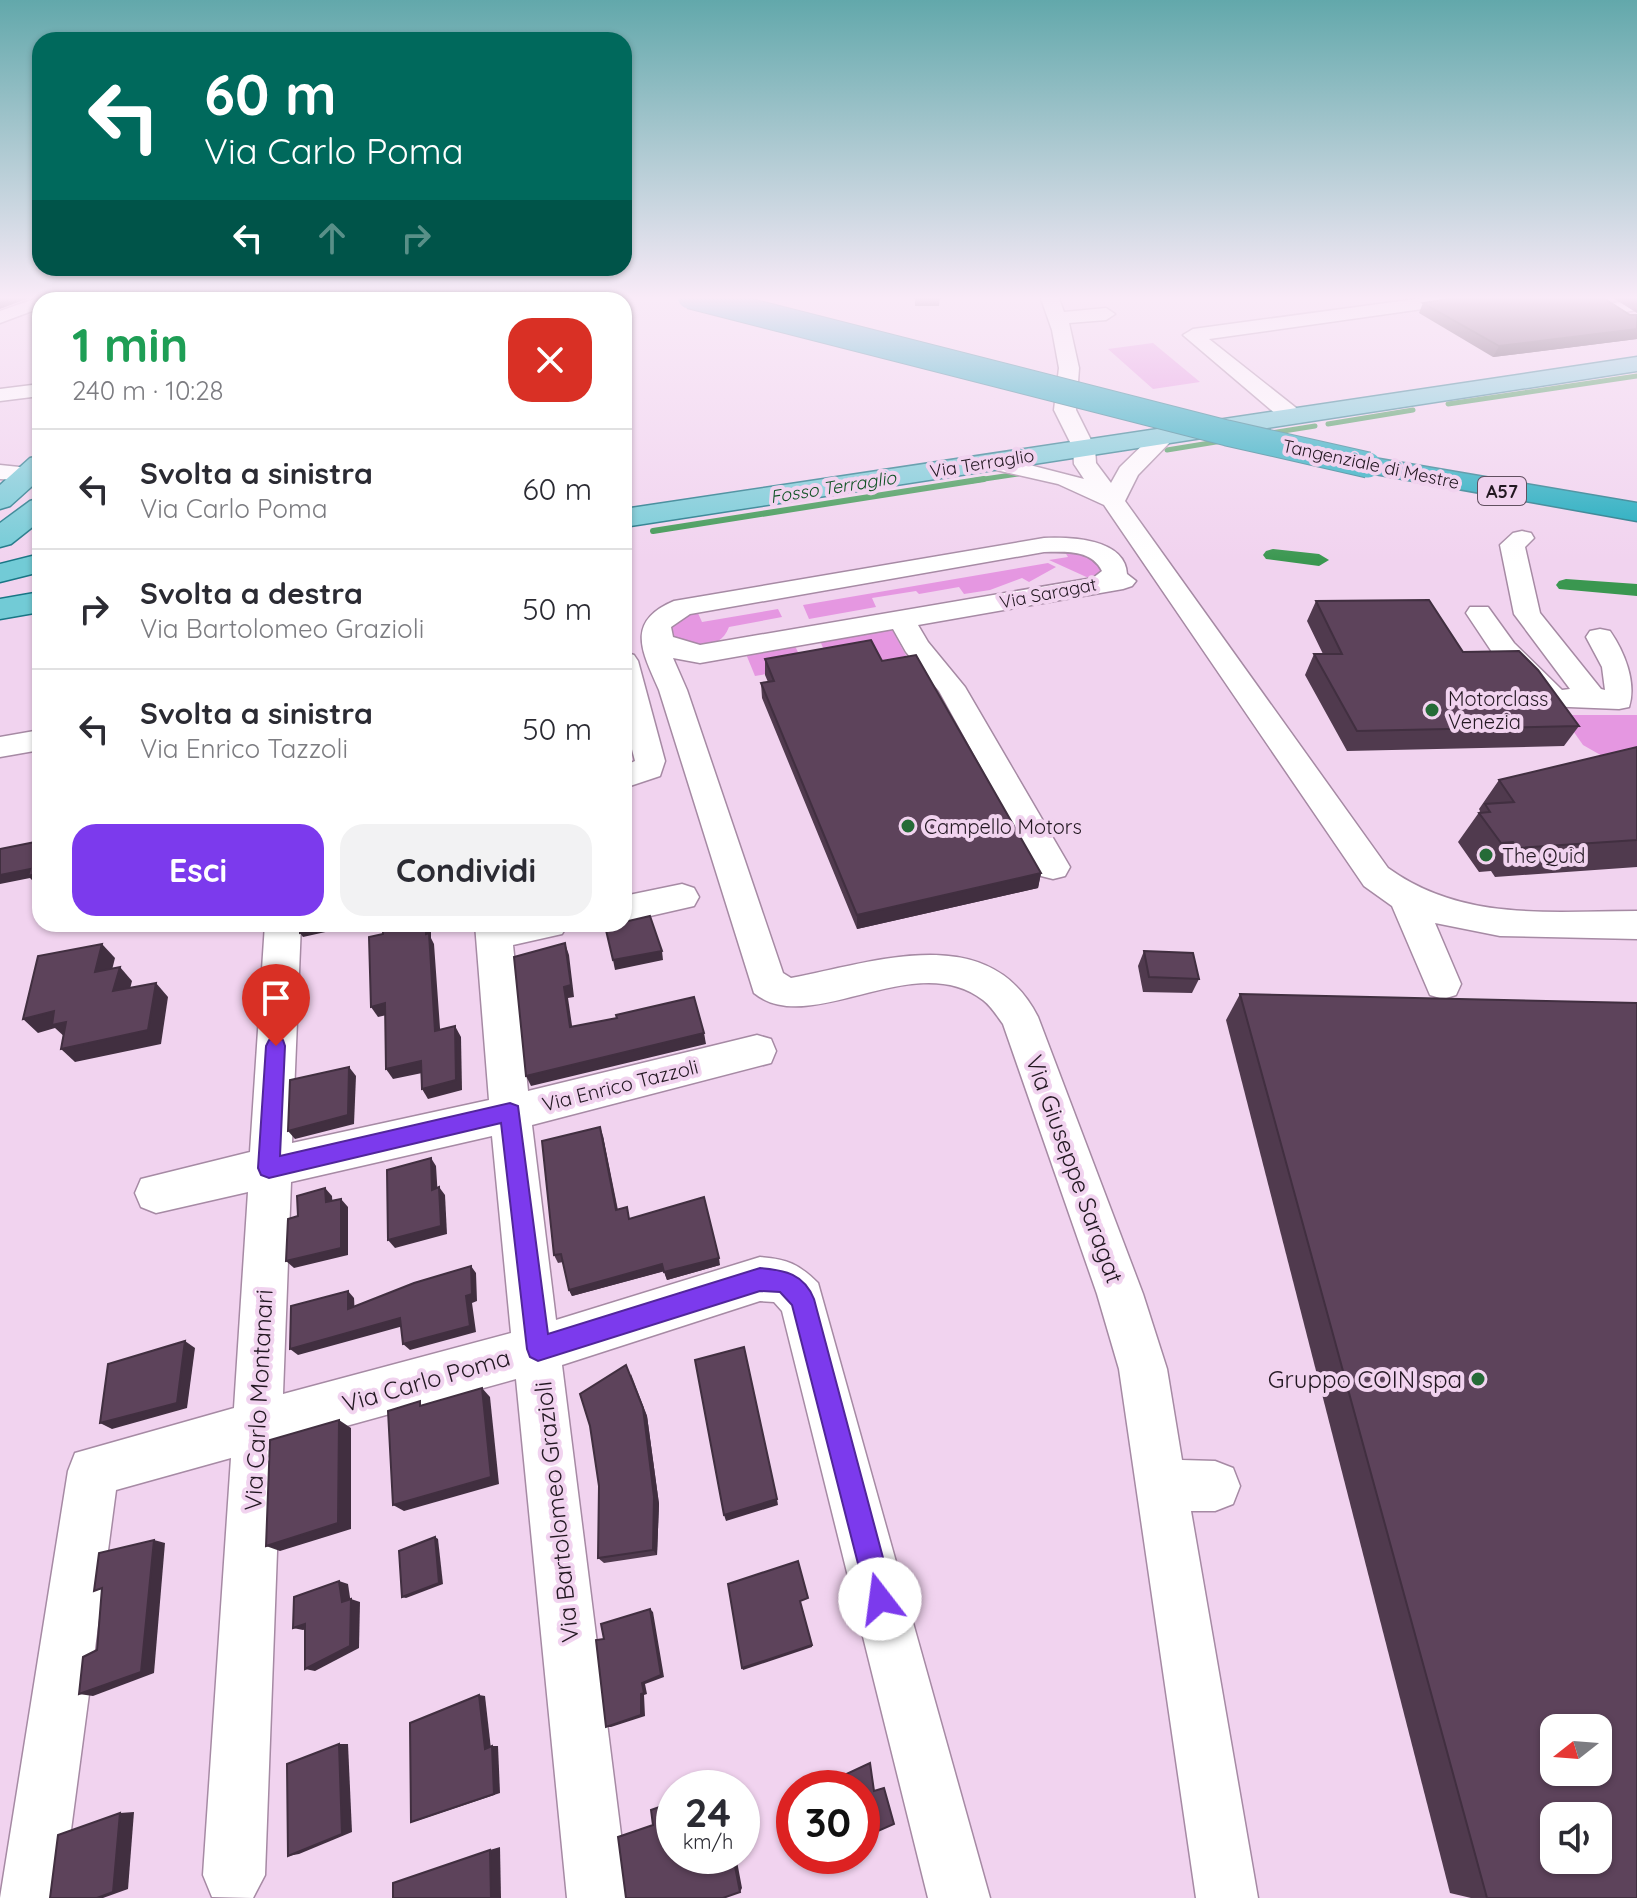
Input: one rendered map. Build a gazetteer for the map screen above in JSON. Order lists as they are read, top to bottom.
{
  "streets": {
    "highway": ["Tangenziale di Mestre", "A57"],
    "main road": ["Via Terraglio"],
    "street": [
      "Via Saragat",
      "Via Enrico Tazzoli",
      "Via Giuseppe Saragat",
      "Via Carlo Poma",
      "Via Carlo Montanari",
      "Via Bartolomeo Grazioli"
    ]
  },
  "crossings": [
    ["Via Enrico Tazzoli", "Via Carlo Montanari"],
    ["Via Enrico Tazzoli", "Via Bartolomeo Grazioli"],
    ["Via Carlo Poma", "Via Carlo Montanari"],
    ["Via Carlo Poma", "Via Bartolomeo Grazioli"]
  ],
  "water": ["Fosso Terraglio"],
  "places": [
    "Motorclass Venezia",
    "Campello Motors",
    "The Quid",
    "Gruppo COIN spa"
  ],
  "north": "left",
  "page": {
    "turn": ["60 m", "Via Carlo Poma"],
    "heading": ["1 min", "240 m · 10:28"],
    "list": [
      {
        "name": "Svolta a sinistra",
        "note": "Via Carlo Poma",
        "value": "60 m"
      },
      {
        "name": "Svolta a destra",
        "note": "Via Bartolomeo Grazioli",
        "value": "50 m"
      },
      {
        "name": "Svolta a sinistra",
        "note": "Via Enrico Tazzoli",
        "value": "50 m"
      }
    ],
    "buttons": ["Esci", "Condividi"],
    "speed": "24 km/h",
    "limit": "30"
  }
}
